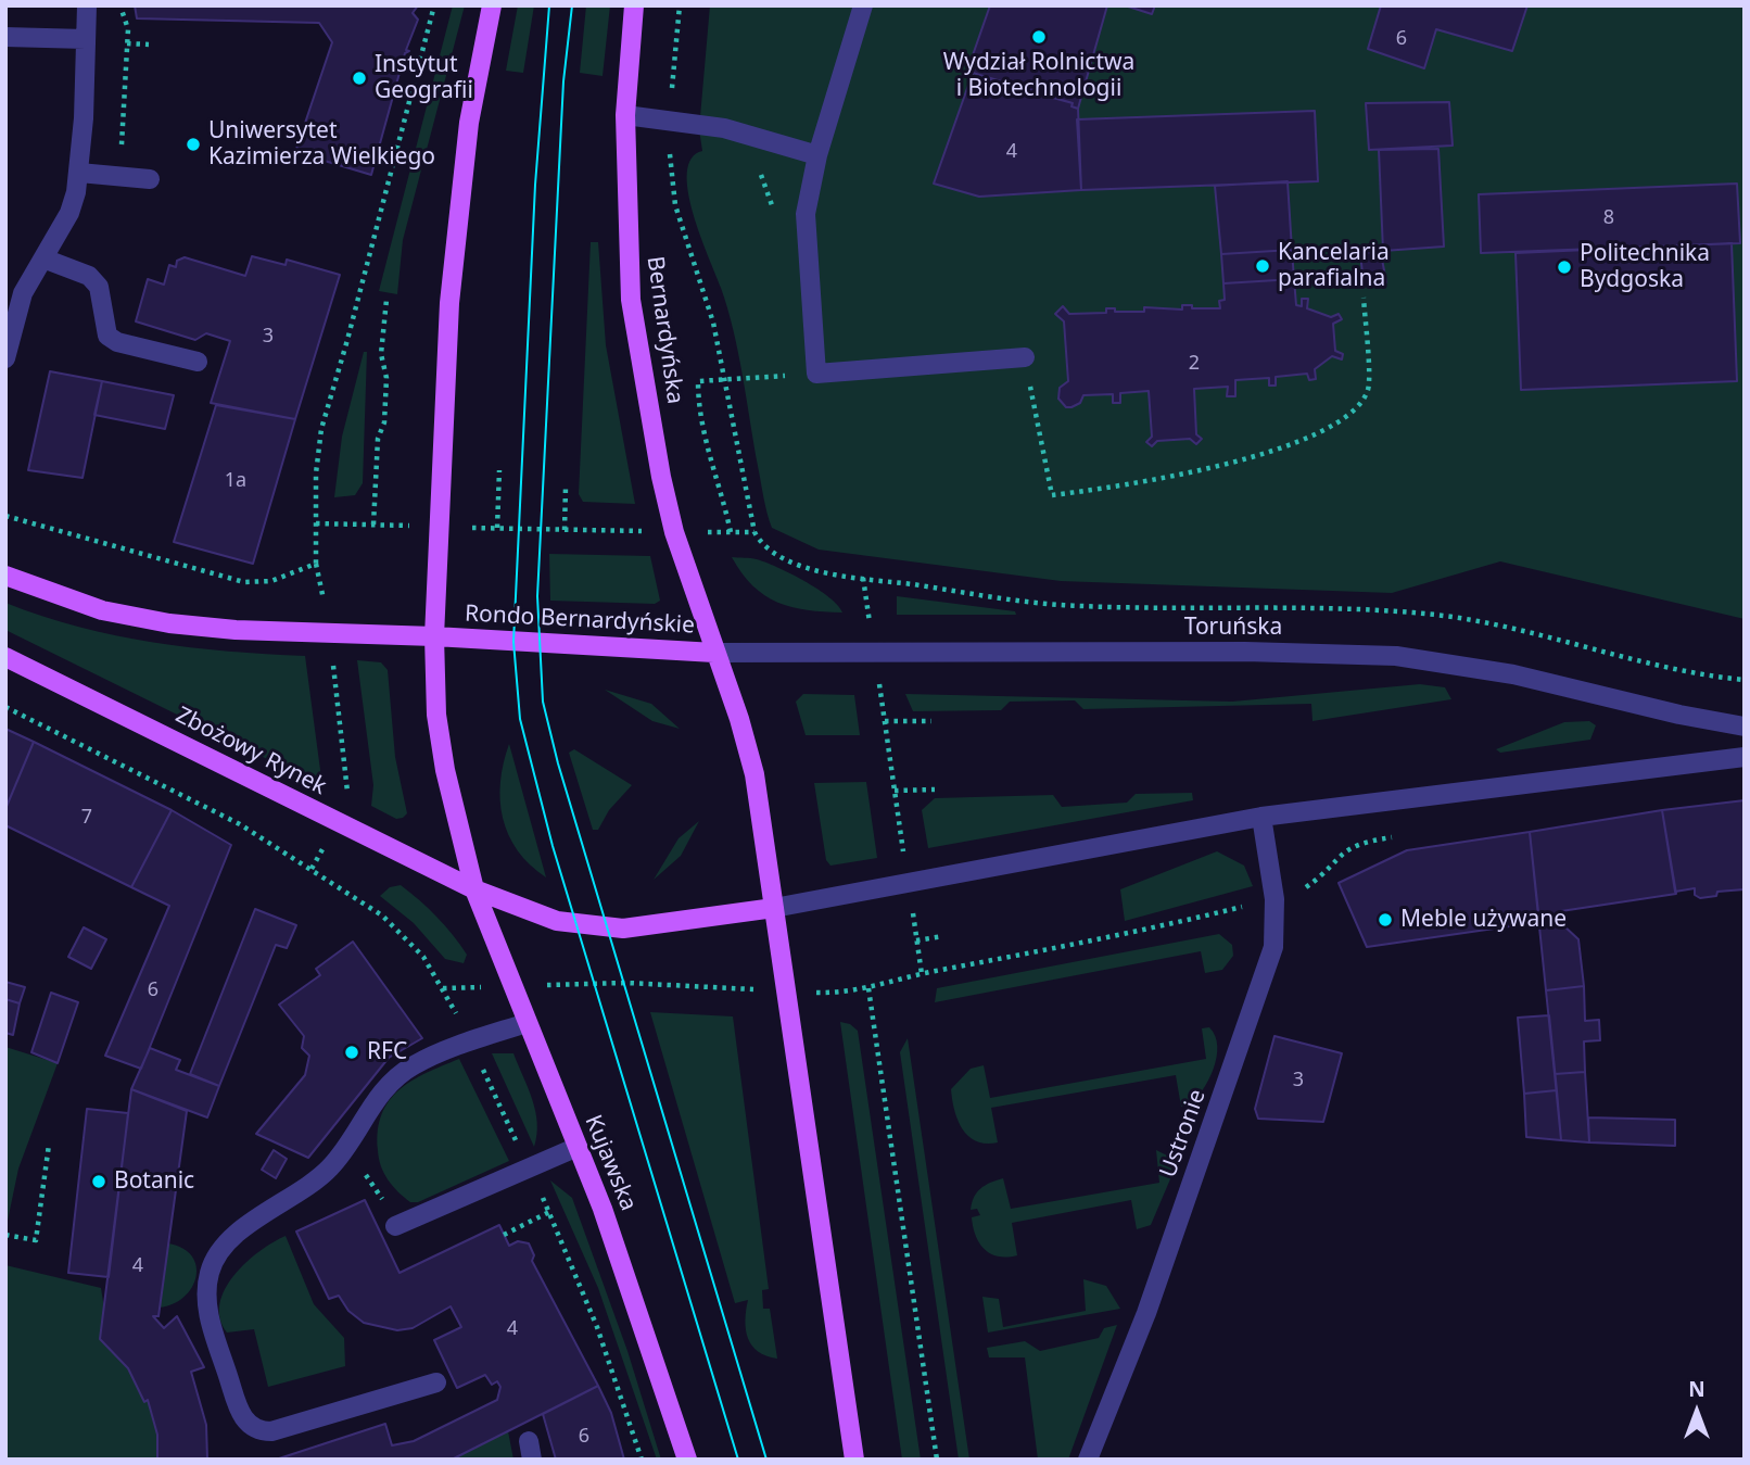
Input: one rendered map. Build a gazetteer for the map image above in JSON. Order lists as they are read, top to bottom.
{
  "streets": {
    "main road": [
      "Bernardyńska",
      "Rondo Bernardyńskie",
      "Zbożowy Rynek",
      "Kujawska"
    ],
    "street": ["Toruńska", "Ustronie"]
  },
  "crossings": [
    ["Bernardyńska", "Rondo Bernardyńskie"],
    ["Bernardyńska", "Toruńska"],
    ["Rondo Bernardyńskie", "Toruńska"],
    ["Rondo Bernardyńskie", "Zbożowy Rynek"],
    ["Rondo Bernardyńskie", "Kujawska"],
    ["Zbożowy Rynek", "Kujawska"]
  ],
  "places": [
    "Wydział Rolnictwa i Biotechnologii",
    "Instytut Geografii",
    "Uniwersytet Kazimierza Wielkiego",
    "Kancelaria parafialna",
    "Politechnika Bydgoska",
    "Meble używane",
    "RFC",
    "Botanic"
  ],
  "house_numbers": [
    "6",
    "4",
    "8",
    "3",
    "2",
    "1a",
    "7",
    "6",
    "3",
    "4",
    "4",
    "6"
  ],
  "north": "top"
}
